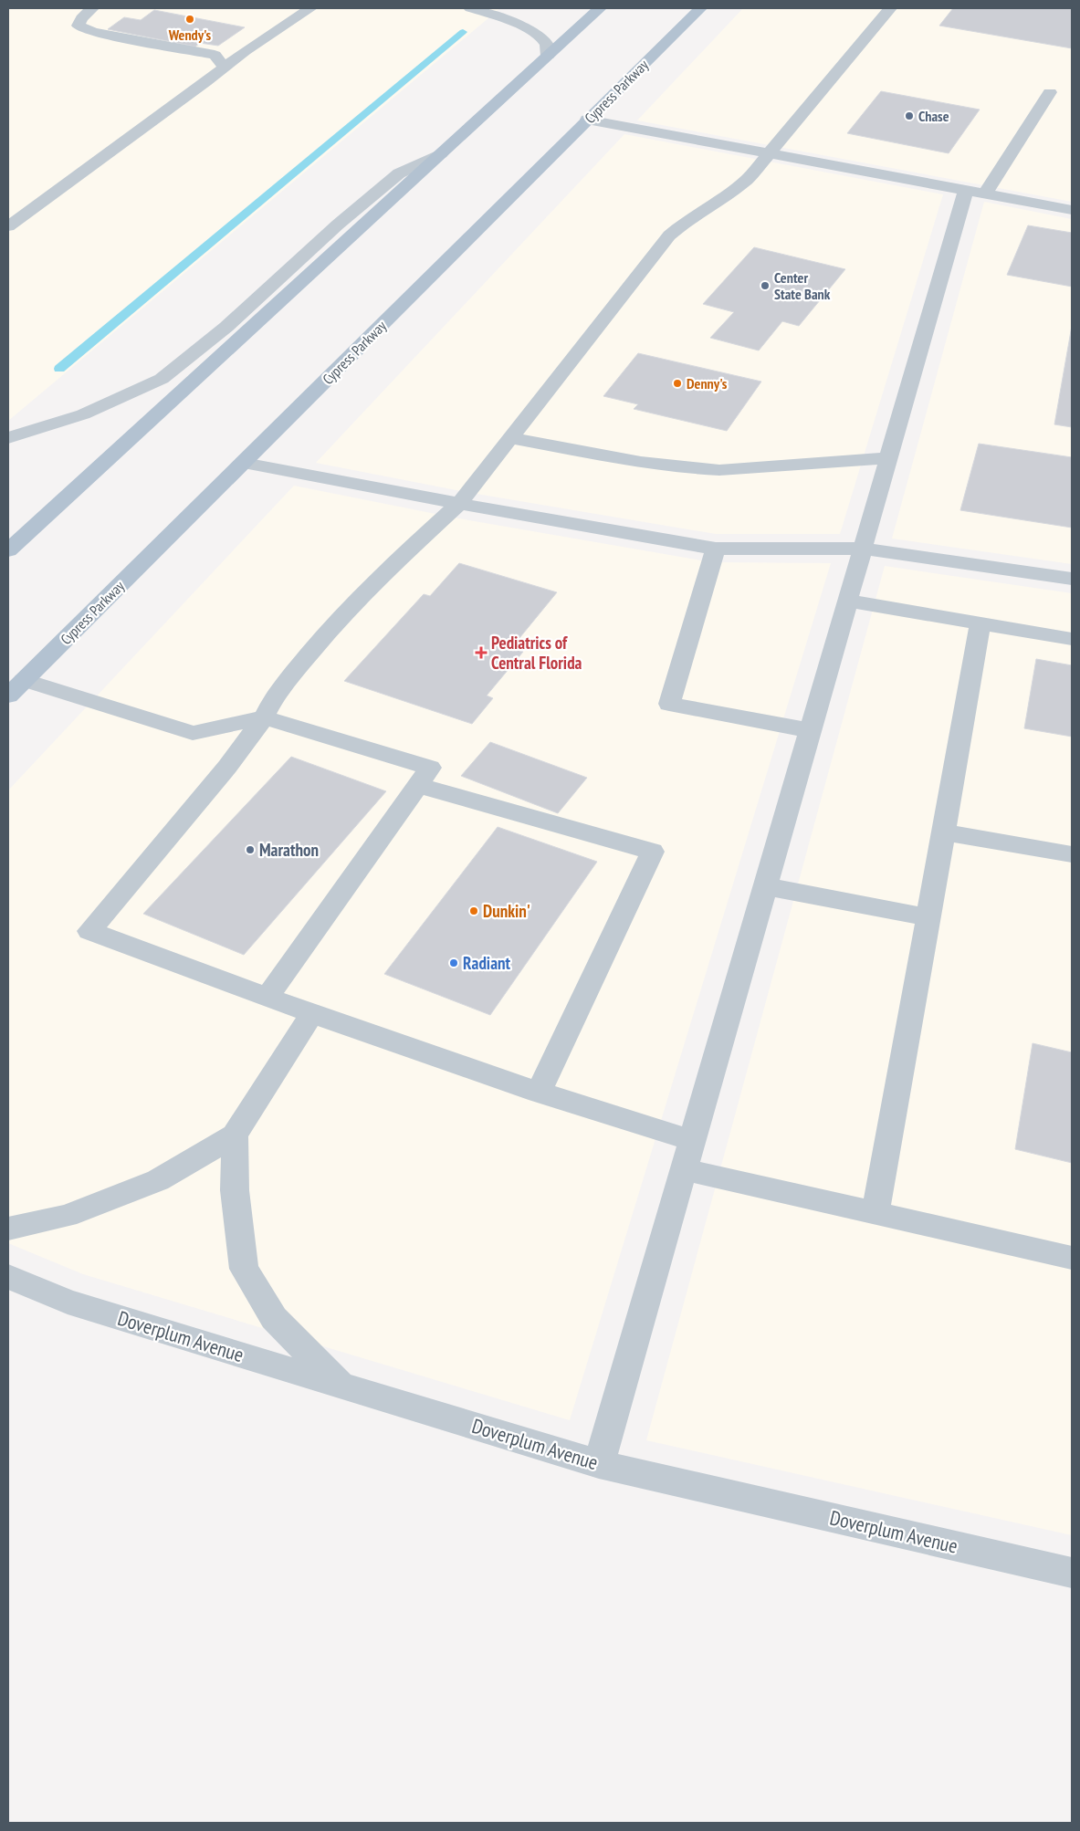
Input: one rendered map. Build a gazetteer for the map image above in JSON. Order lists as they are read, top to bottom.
{
  "streets": {
    "main road": ["Cypress Parkway"],
    "street": ["Doverplum Avenue"]
  },
  "places": {
    "other": [
      "Wendy's",
      "Chase",
      "Center State Bank",
      "Denny's",
      "Marathon",
      "Dunkin'",
      "Radiant"
    ],
    "health": ["Pediatrics of Central Florida"]
  }
}
